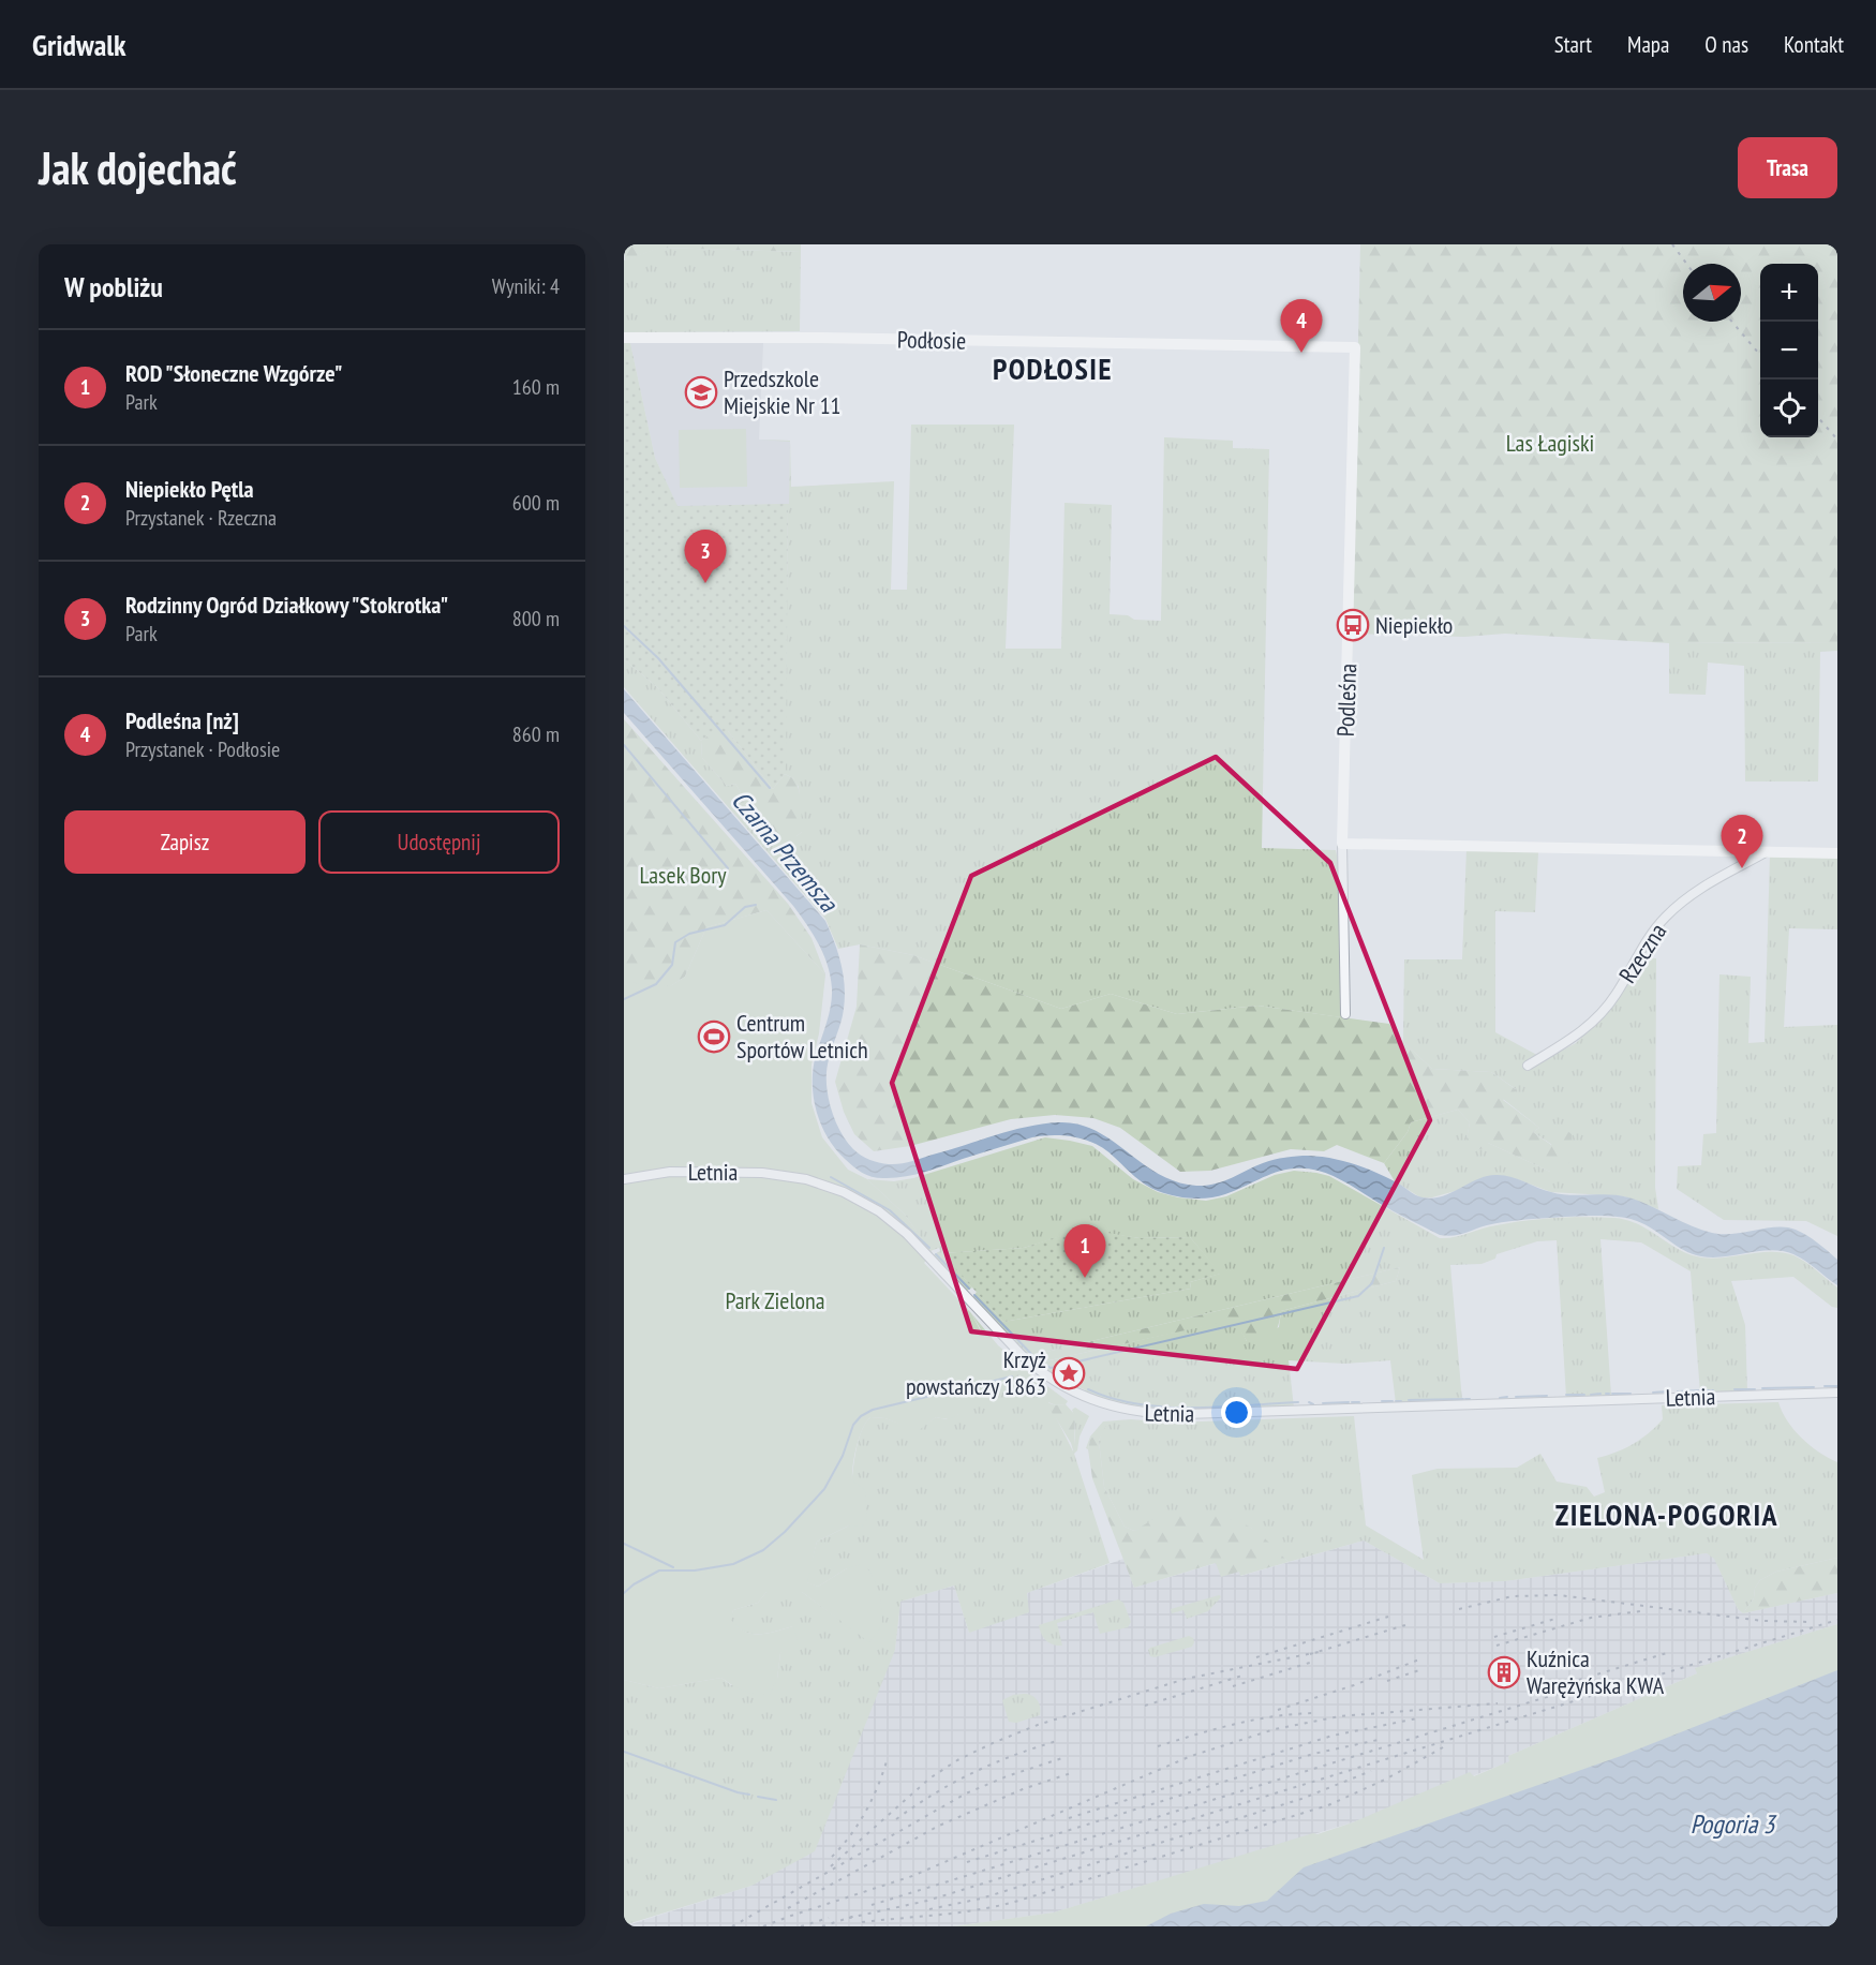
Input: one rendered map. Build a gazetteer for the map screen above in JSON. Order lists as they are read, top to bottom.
{
  "streets": {
    "street": [
      "Podłosie",
      "Podleśna",
      "Rzeczna",
      "Letnia"
    ]
  },
  "crossings": [
    ["Podłosie", "Podleśna"]
  ],
  "districts": ["PODŁOSIE", "ZIELONA-POGORIA"],
  "water": ["Czarna Przemsza", "Pogoria 3"],
  "parks": ["Las Łagiski", "Lasek Bory", "Park Zielona"],
  "places": {
    "school or university": ["Przedszkole Miejskie Nr 11"],
    "bus stop": ["Niepiekło"],
    "sports": ["Centrum Sportów Letnich"],
    "place": ["Krzyż powstańczy 1863"],
    "building": ["Kuźnica Warężyńska KWA"]
  },
  "north": "right",
  "page": {
    "header": "Gridwalk",
    "nav": [
      "Start",
      "Mapa",
      "O nas",
      "Kontakt"
    ],
    "buttons": [
      "Trasa",
      ["Zapisz", "Udostępnij"]
    ],
    "title": "Jak dojechać",
    "heading": ["W pobliżu", "Wyniki: 4"],
    "map_buttons": ["+", "−"],
    "pins": [
      "4",
      "3",
      "2",
      "1"
    ],
    "list": [
      {
        "mark": "1",
        "name": "ROD \"Słoneczne Wzgórze\"",
        "note": "Park",
        "value": "160 m"
      },
      {
        "mark": "2",
        "name": "Niepiekło Pętla",
        "note": "Przystanek · Rzeczna",
        "value": "600 m"
      },
      {
        "mark": "3",
        "name": "Rodzinny Ogród Działkowy \"Stokrotka\"",
        "note": "Park",
        "value": "800 m"
      },
      {
        "mark": "4",
        "name": "Podleśna [nż]",
        "note": "Przystanek · Podłosie",
        "value": "860 m"
      }
    ]
  }
}
